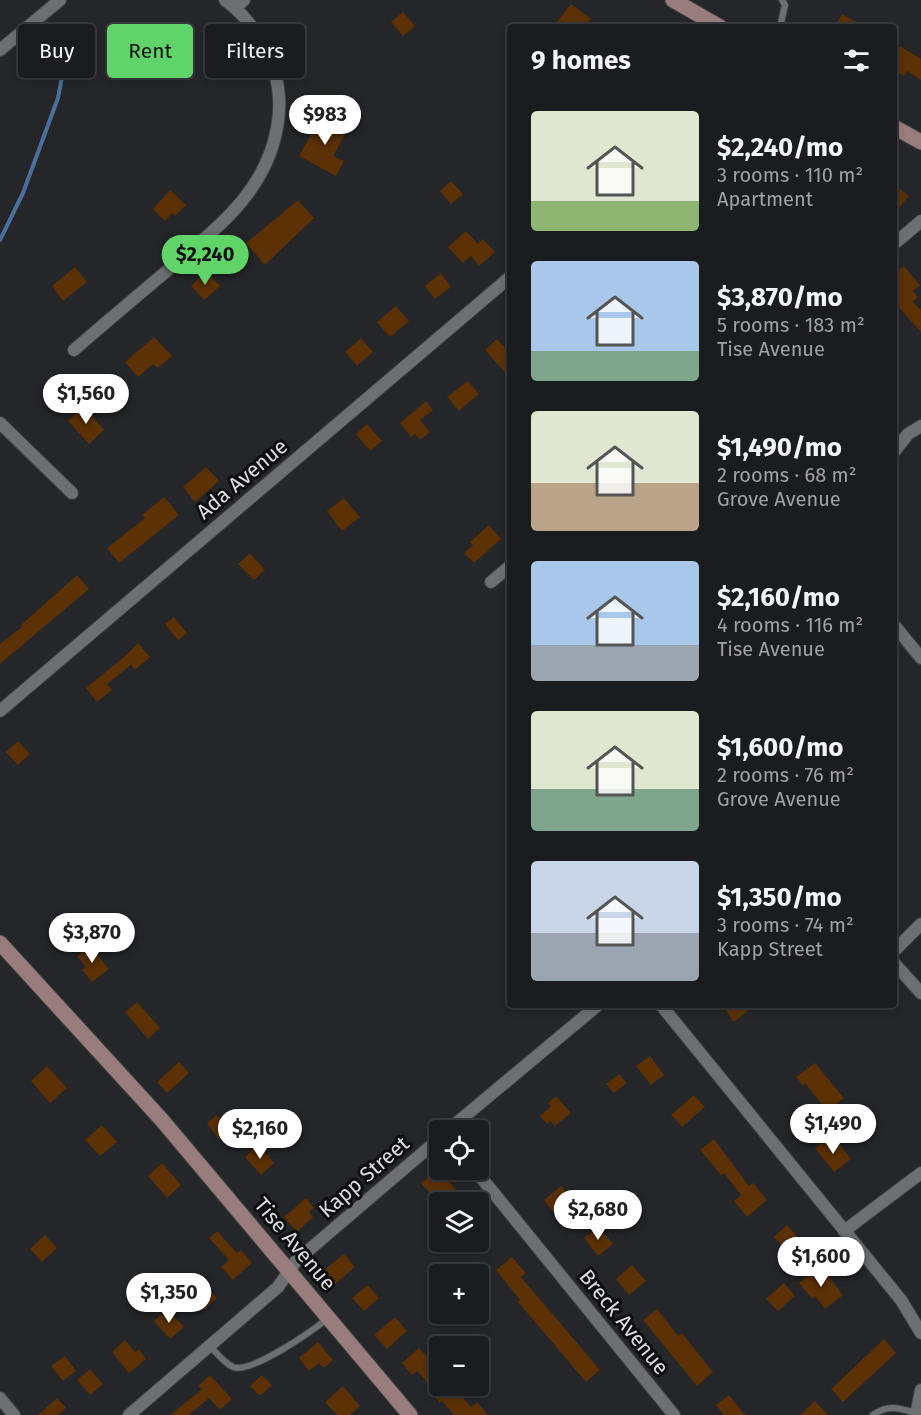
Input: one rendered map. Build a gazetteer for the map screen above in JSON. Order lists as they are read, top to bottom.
{
  "streets": {
    "street": [
      "Ada Avenue",
      "Kapp Street",
      "Tise Avenue",
      "Breck Avenue"
    ]
  },
  "crossings": [
    ["Kapp Street", "Tise Avenue"]
  ],
  "page": {
    "chip": ["Buy", "Rent", "Filters"],
    "heading": "9 homes",
    "price": [
      "$983",
      "$2,240",
      "$1,560",
      "$3,870",
      "$1,490",
      "$2,160",
      "$2,680",
      "$1,600",
      "$1,350"
    ],
    "list": [
      {
        "name": "$2,240/mo",
        "note": "3 rooms · 110 m² · Apartment"
      },
      {
        "name": "$3,870/mo",
        "note": "5 rooms · 183 m² · Tise Avenue"
      },
      {
        "name": "$1,490/mo",
        "note": "2 rooms · 68 m² · Grove Avenue"
      },
      {
        "name": "$2,160/mo",
        "note": "4 rooms · 116 m² · Tise Avenue"
      },
      {
        "name": "$1,600/mo",
        "note": "2 rooms · 76 m² · Grove Avenue"
      },
      {
        "name": "$1,350/mo",
        "note": "3 rooms · 74 m² · Kapp Street"
      }
    ],
    "map_buttons": ["+", "−"]
  }
}
